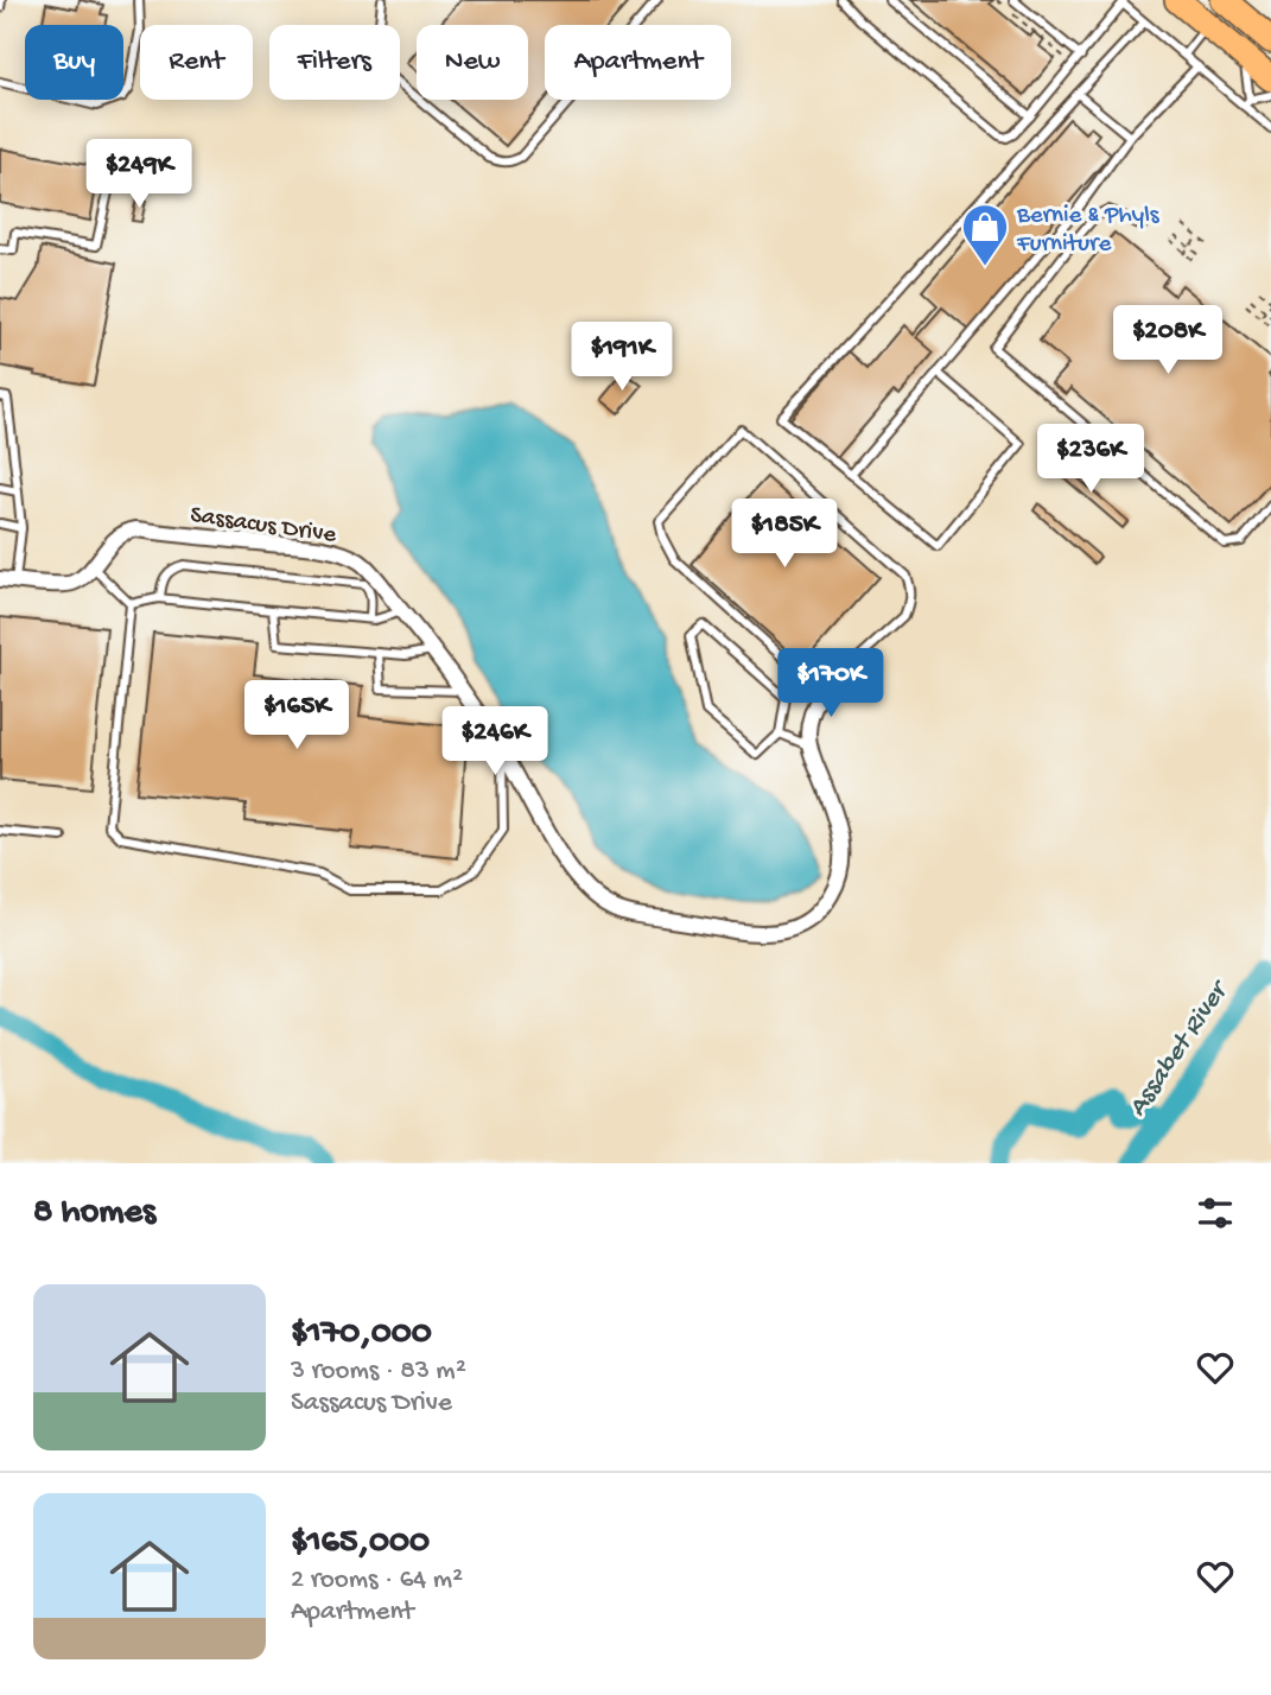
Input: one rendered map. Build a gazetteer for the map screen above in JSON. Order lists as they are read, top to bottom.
{
  "streets": {
    "street": ["Sassacus Drive"]
  },
  "water": ["Assabet River"],
  "places": {
    "shop": ["Bernie & Phyls Furniture"]
  },
  "page": {
    "chip": [
      "Buy",
      "Rent",
      "Filters",
      "New",
      "Apartment"
    ],
    "price": [
      "$249K",
      "$208K",
      "$191K",
      "$236K",
      "$185K",
      "$170K",
      "$165K",
      "$246K"
    ],
    "heading": "8 homes",
    "list": [
      {
        "name": "$170,000",
        "note": "3 rooms · 83 m² · Sassacus Drive"
      },
      {
        "name": "$165,000",
        "note": "2 rooms · 64 m² · Apartment"
      }
    ]
  }
}
